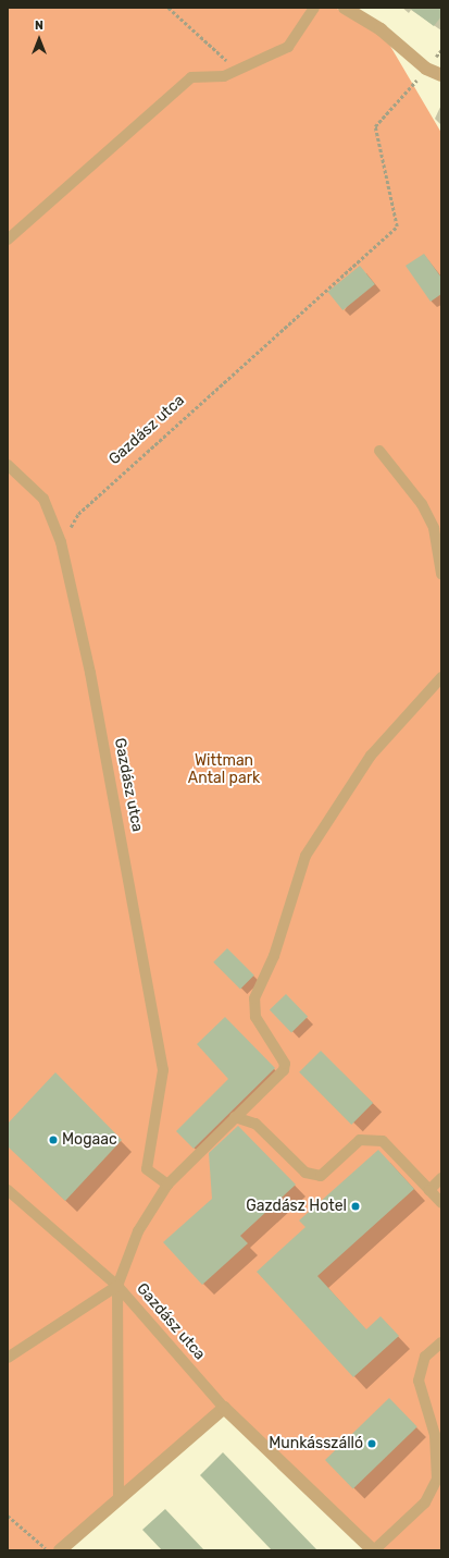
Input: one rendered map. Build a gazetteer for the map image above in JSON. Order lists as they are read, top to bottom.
{
  "streets": {
    "street": ["Gazdász utca"]
  },
  "parks": ["Wittman Antal park"],
  "places": ["Mogaac", "Gazdász Hotel", "Munkásszálló"],
  "north": "top"
}
